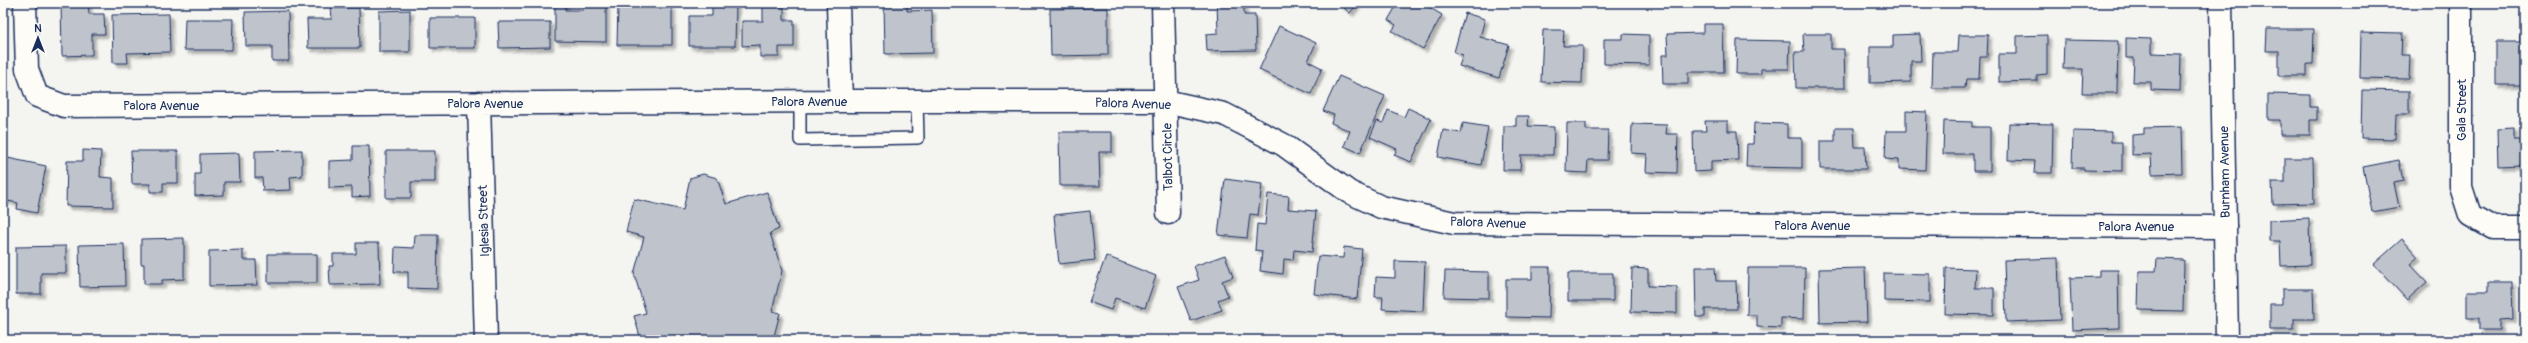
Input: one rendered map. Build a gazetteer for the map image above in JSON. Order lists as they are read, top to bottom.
{
  "streets": {
    "street": [
      "Palora Avenue",
      "Gala Street",
      "Talbot Circle",
      "Burnham Avenue",
      "Iglesia Street"
    ]
  },
  "crossings": [
    ["Palora Avenue", "Talbot Circle"],
    ["Palora Avenue", "Burnham Avenue"],
    ["Palora Avenue", "Iglesia Street"]
  ],
  "north": "top"
}
